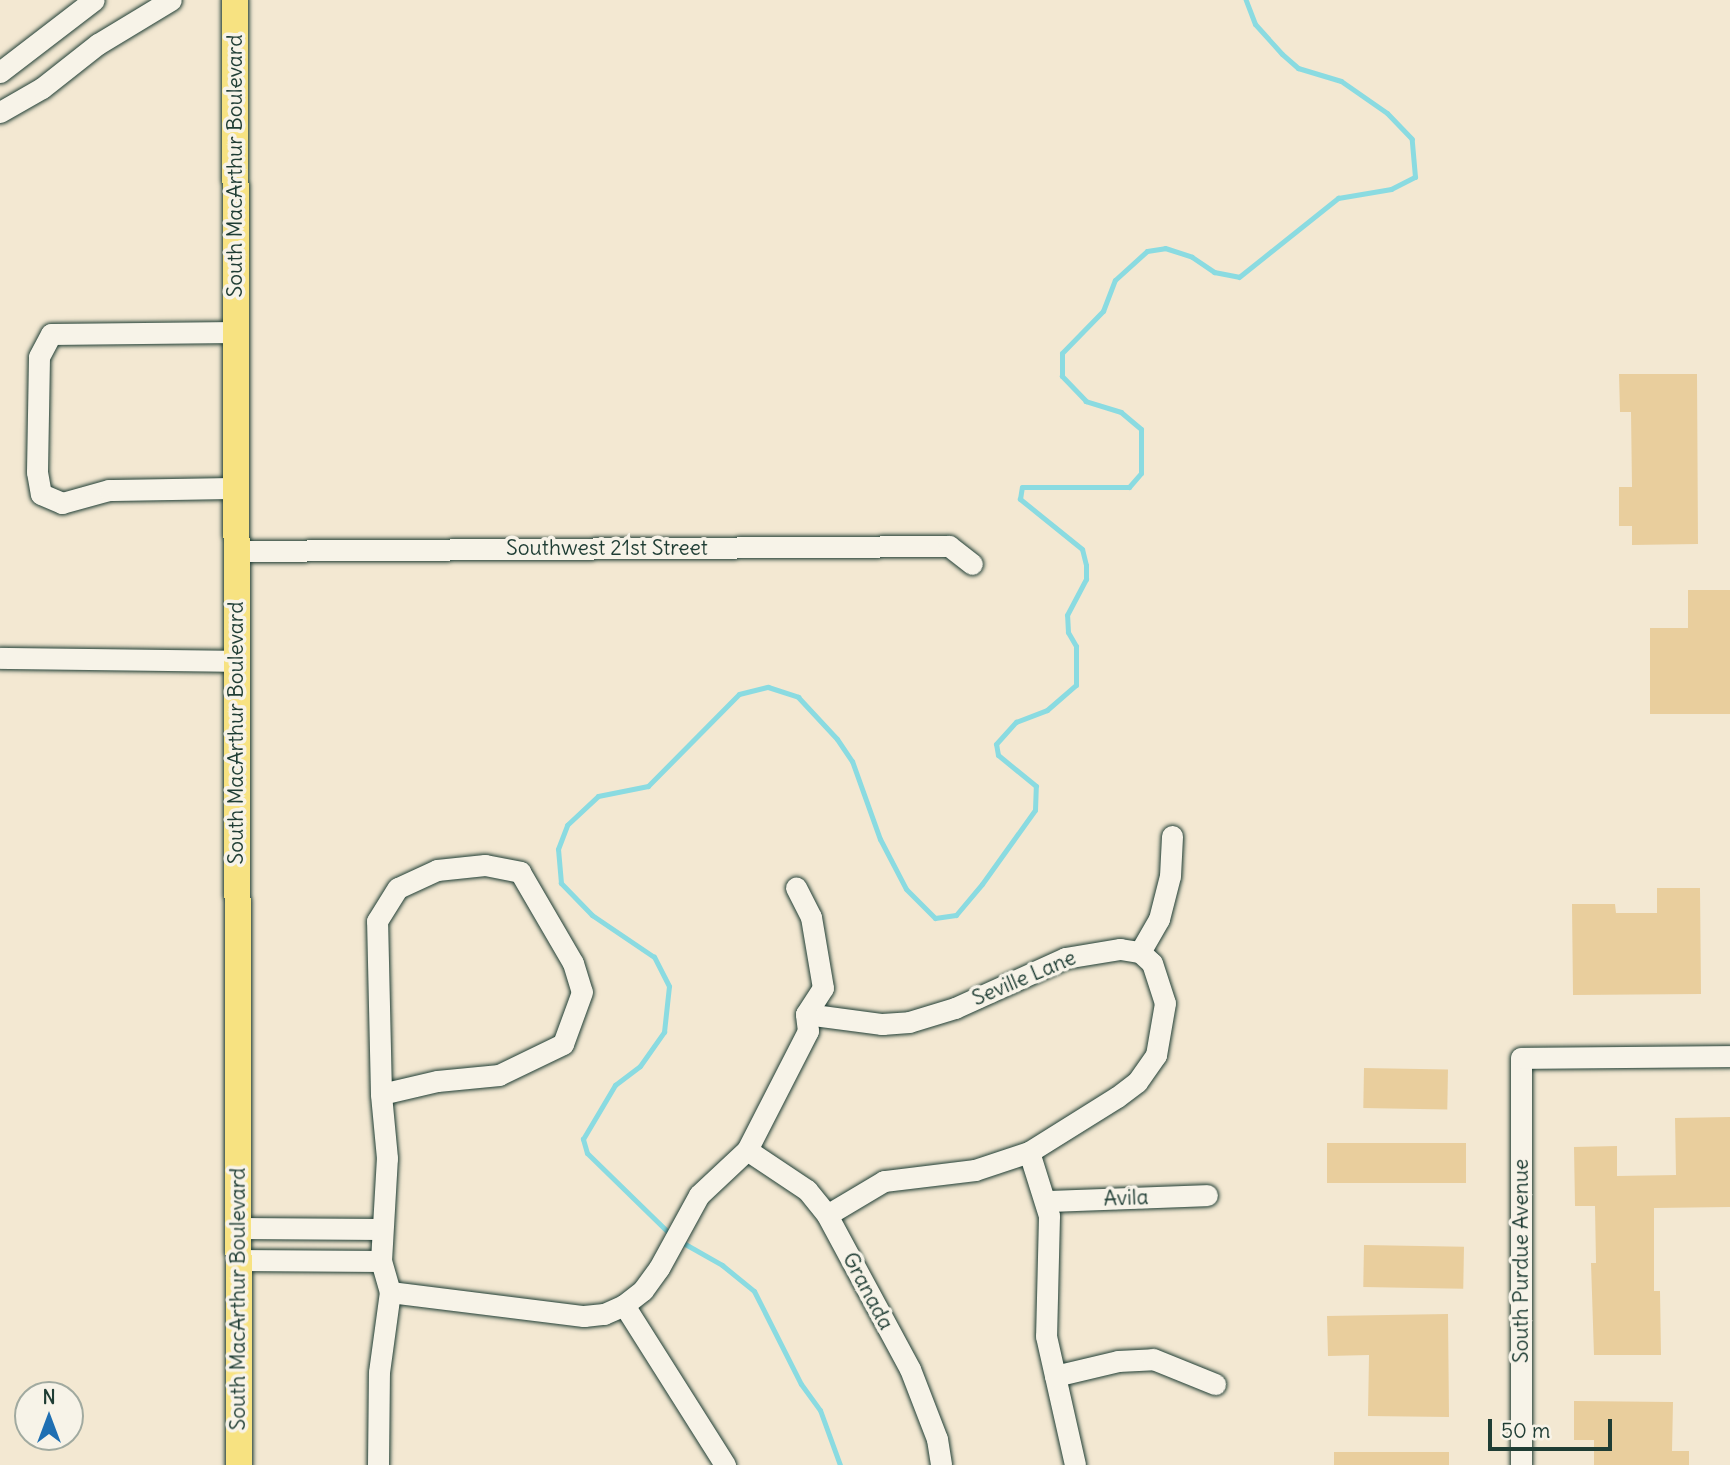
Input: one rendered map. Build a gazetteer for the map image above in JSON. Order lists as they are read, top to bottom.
{
  "streets": {
    "main road": ["South MacArthur Boulevard"],
    "street": [
      "Southwest 21st Street",
      "Seville Lane",
      "Avila",
      "South Purdue Avenue",
      "Granada"
    ]
  },
  "crossings": [
    ["South MacArthur Boulevard", "Southwest 21st Street"]
  ],
  "scale_bar": "50 m",
  "north": "top"
}
